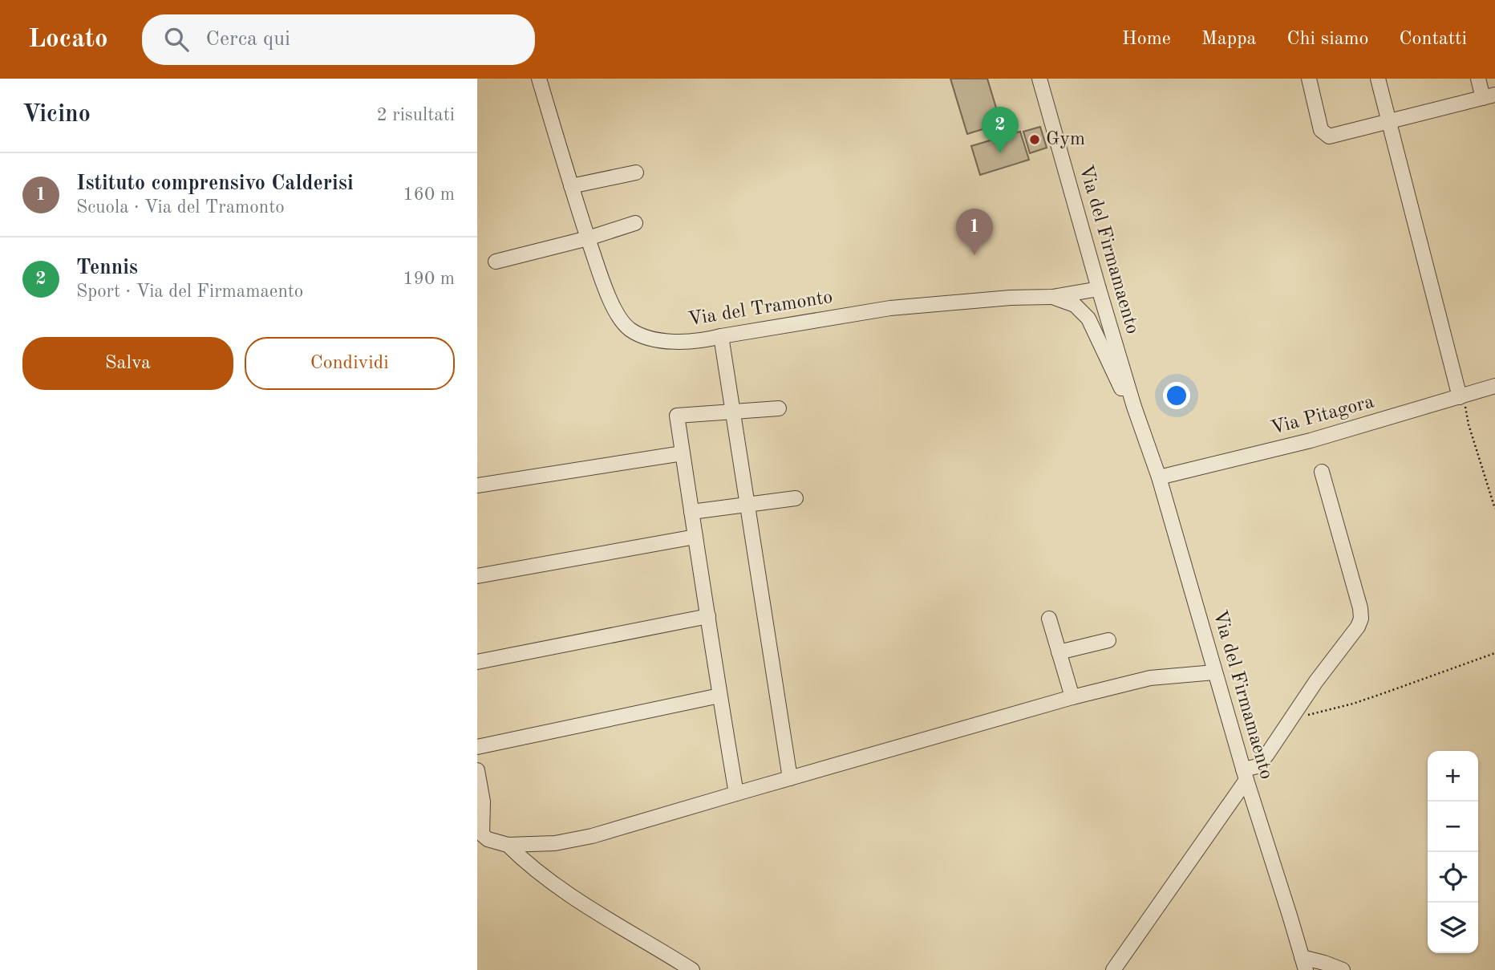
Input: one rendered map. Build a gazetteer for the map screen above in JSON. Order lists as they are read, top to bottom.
{
  "streets": {
    "street": ["Via del Firmamaento", "Via del Tramonto", "Via Pitagora"]
  },
  "crossings": [
    ["Via del Firmamaento", "Via del Tramonto"],
    ["Via del Firmamaento", "Via Pitagora"]
  ],
  "places": ["Gym"],
  "page": {
    "header": "Locato",
    "search": "Cerca qui",
    "nav": [
      "Home",
      "Mappa",
      "Chi siamo",
      "Contatti"
    ],
    "heading": ["Vicino", "2 risultati"],
    "pins": ["2", "1"],
    "list": [
      {
        "mark": "1",
        "name": "Istituto comprensivo Calderisi",
        "note": "Scuola · Via del Tramonto",
        "value": "160 m"
      },
      {
        "mark": "2",
        "name": "Tennis",
        "note": "Sport · Via del Firmamaento",
        "value": "190 m"
      }
    ],
    "buttons": ["Salva", "Condividi"],
    "map_buttons": ["+", "−"]
  }
}
